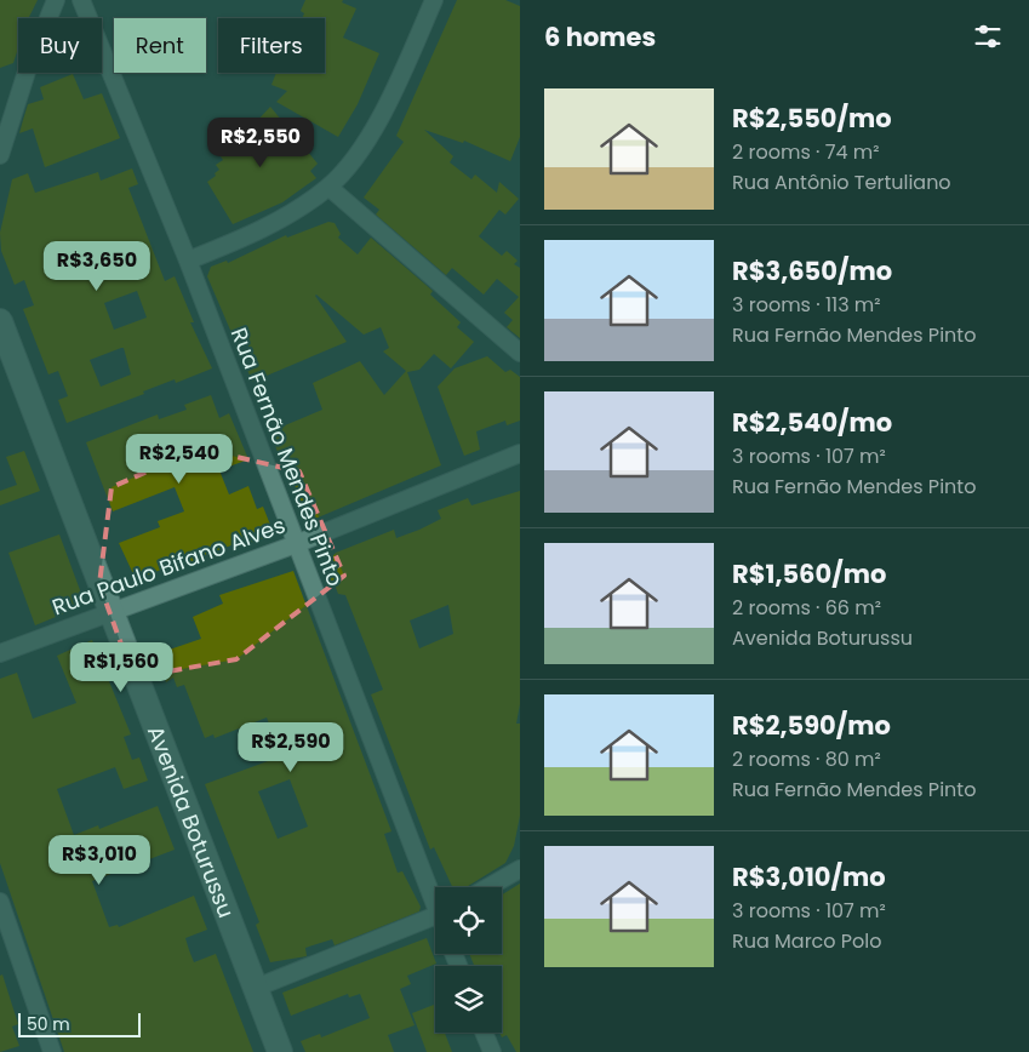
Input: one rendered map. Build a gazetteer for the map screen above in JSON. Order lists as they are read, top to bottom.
{
  "streets": {
    "main road": ["Avenida Boturussu"],
    "street": ["Rua Fernão Mendes Pinto", "Rua Paulo Bifano Alves"]
  },
  "crossings": [
    ["Rua Fernão Mendes Pinto", "Rua Paulo Bifano Alves"],
    ["Rua Paulo Bifano Alves", "Avenida Boturussu"]
  ],
  "scale_bar": "50 m",
  "page": {
    "heading": "6 homes",
    "chip": ["Buy", "Rent", "Filters"],
    "list": [
      {
        "name": "R$2,550/mo",
        "note": "2 rooms · 74 m² · Rua Antônio Tertuliano"
      },
      {
        "name": "R$3,650/mo",
        "note": "3 rooms · 113 m² · Rua Fernão Mendes Pinto"
      },
      {
        "name": "R$2,540/mo",
        "note": "3 rooms · 107 m² · Rua Fernão Mendes Pinto"
      },
      {
        "name": "R$1,560/mo",
        "note": "2 rooms · 66 m² · Avenida Boturussu"
      },
      {
        "name": "R$2,590/mo",
        "note": "2 rooms · 80 m² · Rua Fernão Mendes Pinto"
      },
      {
        "name": "R$3,010/mo",
        "note": "3 rooms · 107 m² · Rua Marco Polo"
      }
    ],
    "price": [
      "R$2,550",
      "R$3,650",
      "R$2,540",
      "R$1,560",
      "R$2,590",
      "R$3,010"
    ],
    "scale": "50 m"
  }
}
